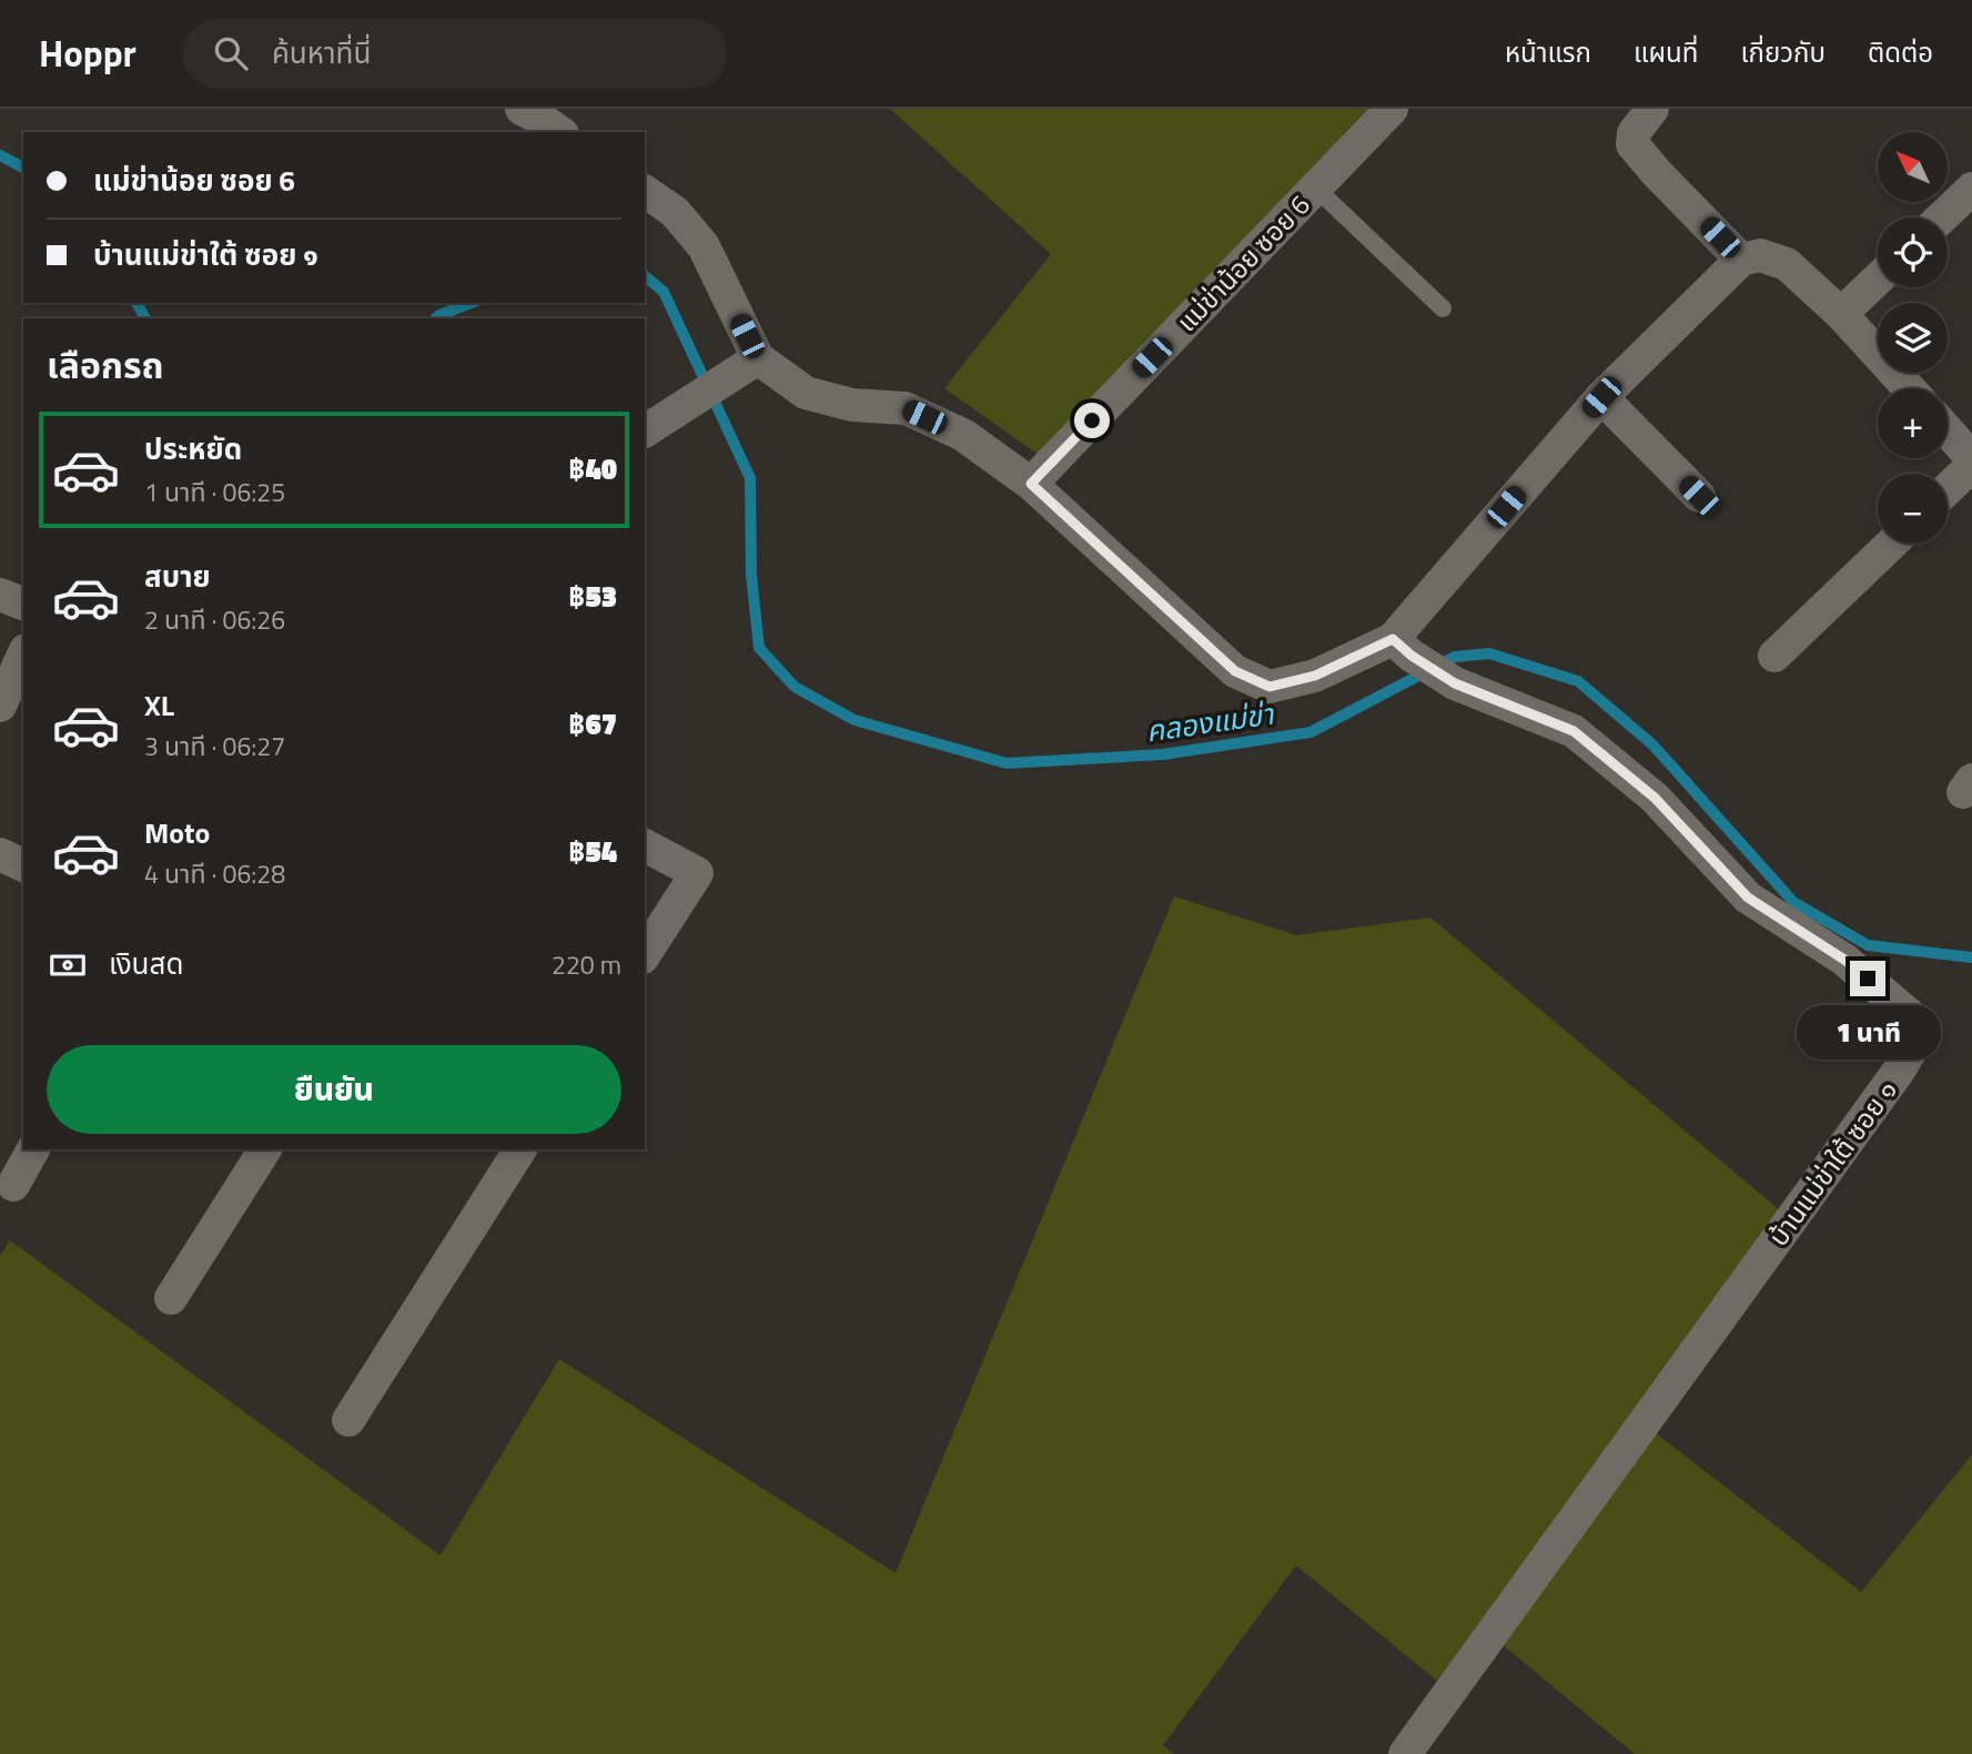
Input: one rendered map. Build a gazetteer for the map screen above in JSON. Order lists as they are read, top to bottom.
{
  "streets": {
    "street": ["แม่ข่าน้อย ซอย 6", "บ้านแม่ข่าใต้ ซอย ๑"]
  },
  "water": ["คลองแม่ข่า"],
  "north": "top left",
  "page": {
    "header": "Hoppr",
    "search": "ค้นหาที่นี่",
    "nav": [
      "หน้าแรก",
      "แผนที่",
      "เกี่ยวกับ",
      "ติดต่อ"
    ],
    "map_buttons": ["+", "−"],
    "banner": ["แม่ข่าน้อย ซอย 6", "บ้านแม่ข่าใต้ ซอย ๑"],
    "heading": "เลือกรถ",
    "list": [
      {
        "name": "ประหยัด",
        "note": "1 นาที · 06:25",
        "value": "฿40"
      },
      {
        "name": "สบาย",
        "note": "2 นาที · 06:26",
        "value": "฿53"
      },
      {
        "name": "XL",
        "note": "3 นาที · 06:27",
        "value": "฿67"
      },
      {
        "name": "Moto",
        "note": "4 นาที · 06:28",
        "value": "฿54"
      }
    ],
    "pay": ["เงินสด", "220 m"],
    "bubble": "1 นาที",
    "buttons": "ยืนยัน"
  }
}
